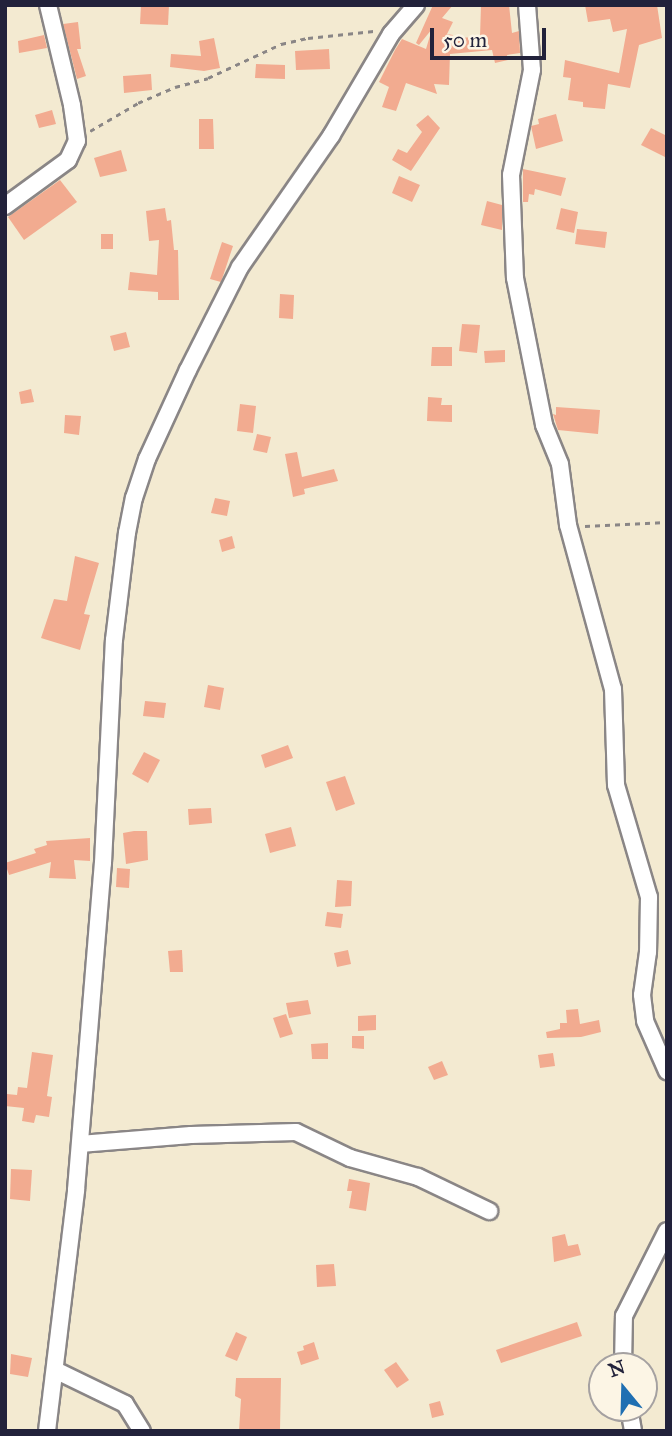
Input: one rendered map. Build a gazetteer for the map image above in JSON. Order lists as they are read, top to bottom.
{
  "scale_bar": "50 m",
  "north": "top"
}
